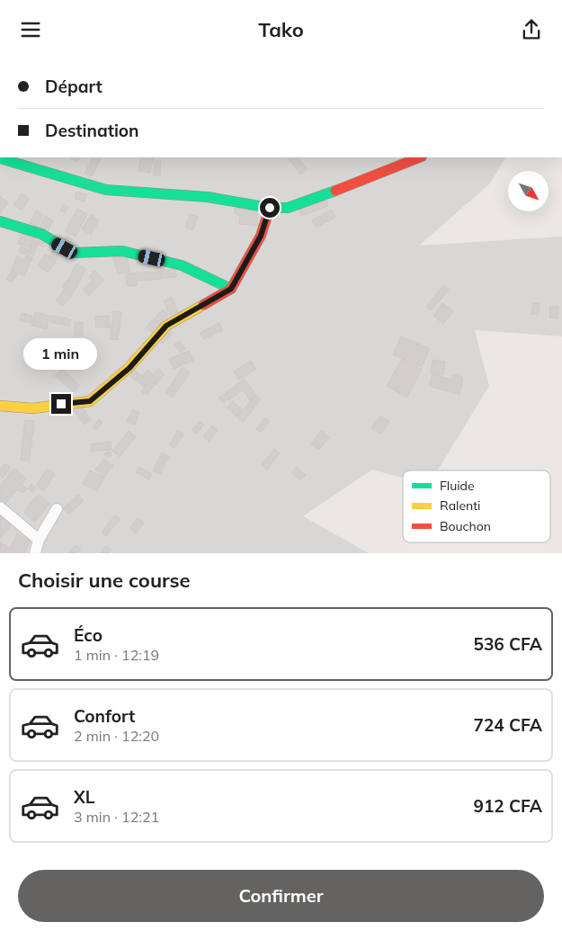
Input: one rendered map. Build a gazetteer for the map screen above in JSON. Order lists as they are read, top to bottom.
{
  "legend": ["Fluide", "Ralenti", "Bouchon"],
  "north": "bottom right",
  "page": {
    "header": "Tako",
    "banner": ["Départ", "Destination"],
    "bubble": "1 min",
    "heading": "Choisir une course",
    "list": [
      {
        "name": "Éco",
        "note": "1 min · 12:19",
        "value": "536 CFA"
      },
      {
        "name": "Confort",
        "note": "2 min · 12:20",
        "value": "724 CFA"
      },
      {
        "name": "XL",
        "note": "3 min · 12:21",
        "value": "912 CFA"
      }
    ],
    "buttons": "Confirmer"
  }
}
